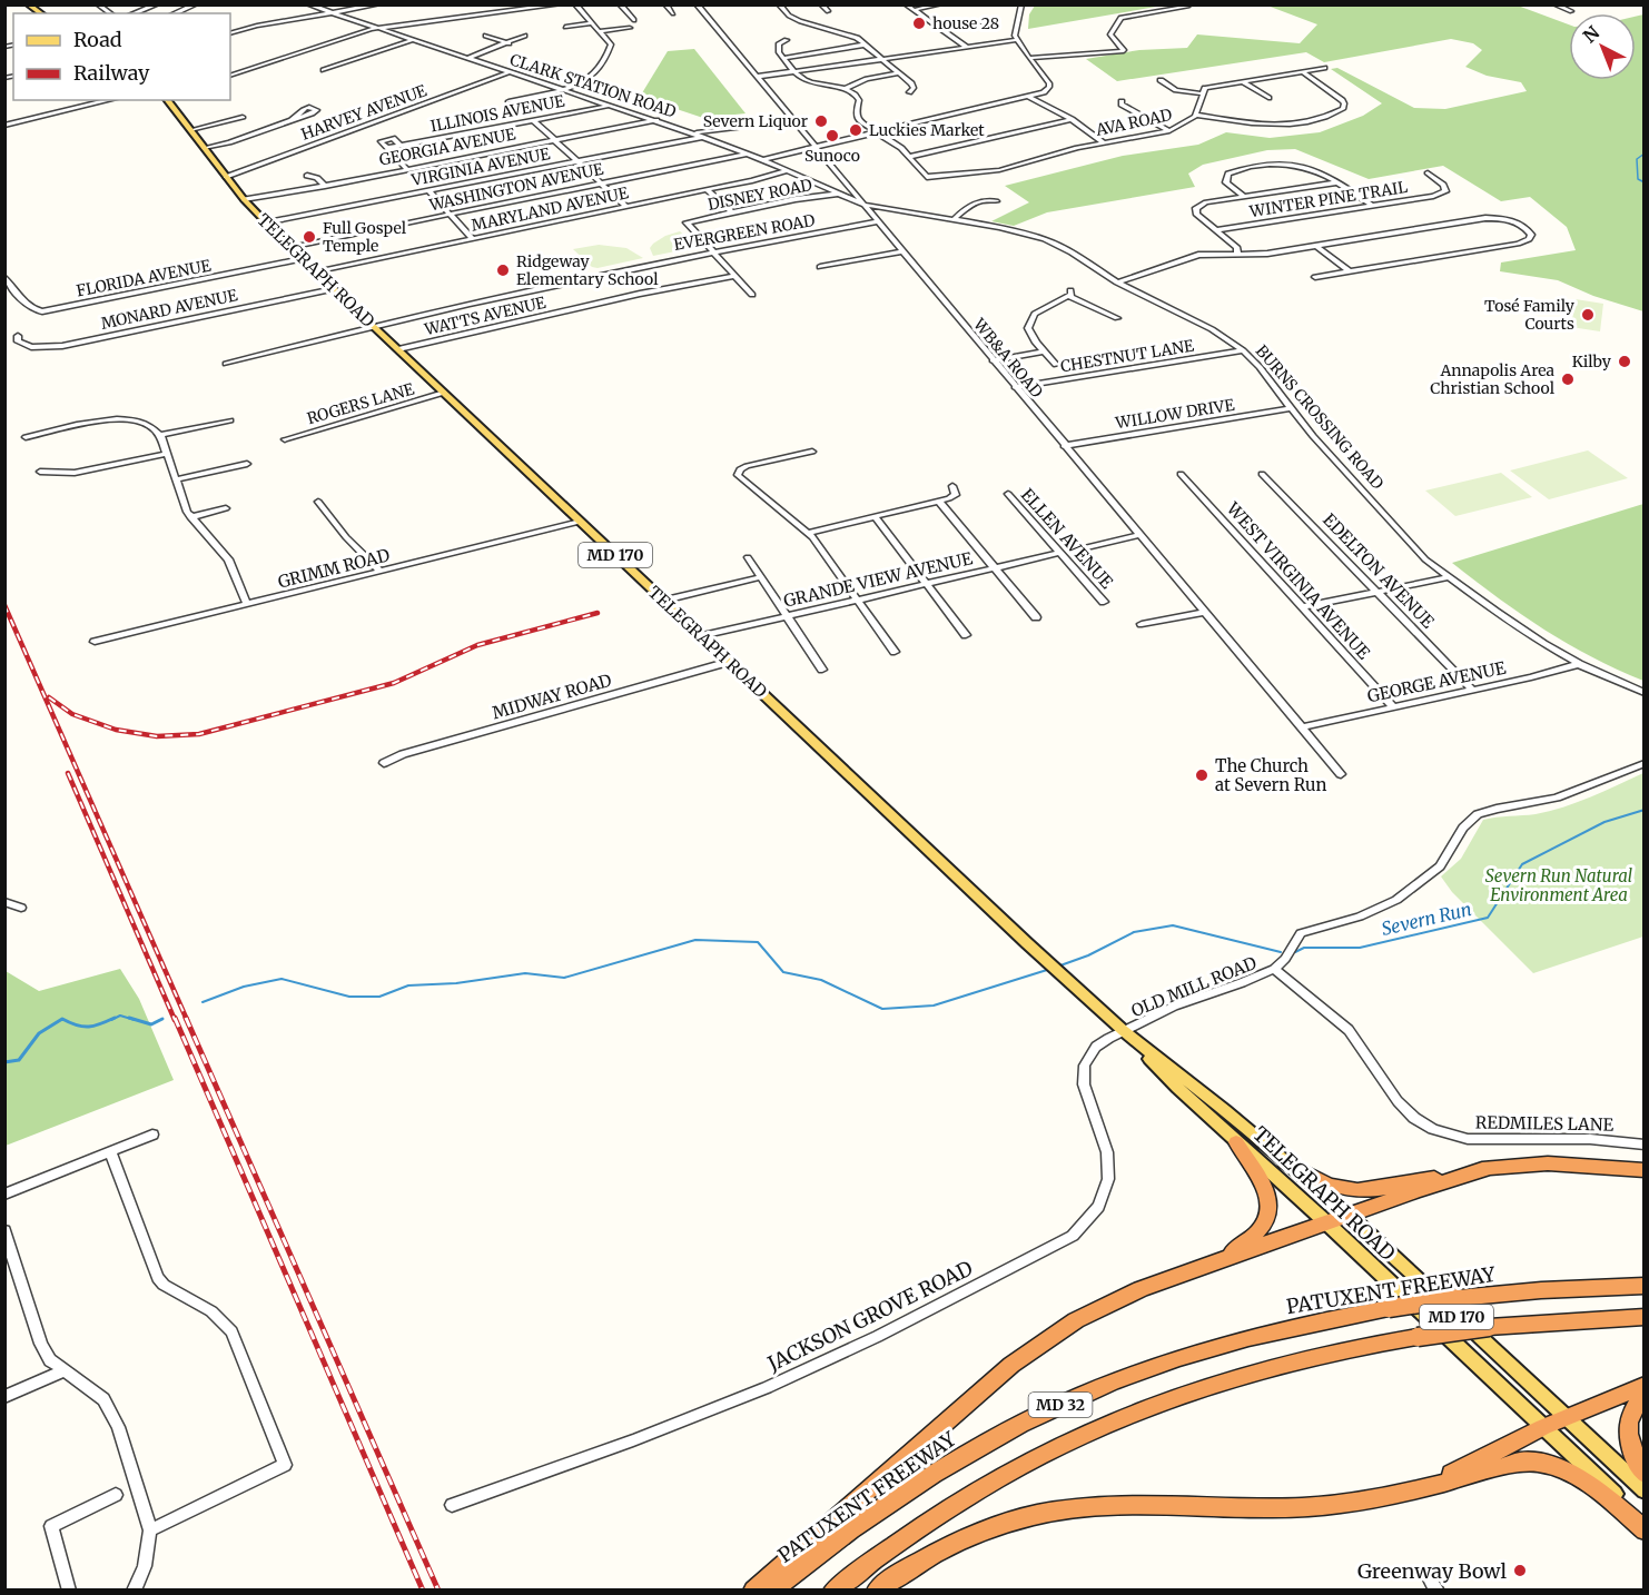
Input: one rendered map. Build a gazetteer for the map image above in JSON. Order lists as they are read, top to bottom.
{
  "streets": {
    "highway": ["PATUXENT FREEWAY", "MD 32"],
    "main road": ["TELEGRAPH ROAD", "MD 170"],
    "street": [
      "CLARK STATION ROAD",
      "HARVEY AVENUE",
      "ILLINOIS AVENUE",
      "AVA ROAD",
      "GEORGIA AVENUE",
      "VIRGINIA AVENUE",
      "WASHINGTON AVENUE",
      "DISNEY ROAD",
      "WINTER PINE TRAIL",
      "MARYLAND AVENUE",
      "EVERGREEN ROAD",
      "FLORIDA AVENUE",
      "MONARD AVENUE",
      "WATTS AVENUE",
      "CHESTNUT LANE",
      "WB&A ROAD",
      "ROGERS LANE",
      "WILLOW DRIVE",
      "BURNS CROSSING ROAD",
      "ELLEN AVENUE",
      "GRIMM ROAD",
      "EDELTON AVENUE",
      "GRANDE VIEW AVENUE",
      "WEST VIRGINIA AVENUE",
      "GEORGE AVENUE",
      "MIDWAY ROAD",
      "OLD MILL ROAD",
      "REDMILES LANE",
      "JACKSON GROVE ROAD"
    ]
  },
  "crossings": [
    ["CLARK STATION ROAD", "HARVEY AVENUE"],
    ["CLARK STATION ROAD", "ILLINOIS AVENUE"],
    ["CLARK STATION ROAD", "GEORGIA AVENUE"],
    ["CLARK STATION ROAD", "VIRGINIA AVENUE"],
    ["CLARK STATION ROAD", "WASHINGTON AVENUE"],
    ["CLARK STATION ROAD", "DISNEY ROAD"],
    ["CLARK STATION ROAD", "MARYLAND AVENUE"],
    ["CLARK STATION ROAD", "WB&A ROAD"],
    ["CLARK STATION ROAD", "BURNS CROSSING ROAD"],
    ["HARVEY AVENUE", "TELEGRAPH ROAD"],
    ["ILLINOIS AVENUE", "GEORGIA AVENUE"],
    ["GEORGIA AVENUE", "TELEGRAPH ROAD"],
    ["VIRGINIA AVENUE", "TELEGRAPH ROAD"],
    ["WASHINGTON AVENUE", "TELEGRAPH ROAD"],
    ["DISNEY ROAD", "EVERGREEN ROAD"],
    ["MARYLAND AVENUE", "TELEGRAPH ROAD"],
    ["EVERGREEN ROAD", "TELEGRAPH ROAD"],
    ["EVERGREEN ROAD", "WB&A ROAD"],
    ["TELEGRAPH ROAD", "FLORIDA AVENUE"],
    ["TELEGRAPH ROAD", "MONARD AVENUE"],
    ["TELEGRAPH ROAD", "WATTS AVENUE"],
    ["TELEGRAPH ROAD", "ROGERS LANE"],
    ["TELEGRAPH ROAD", "GRIMM ROAD"],
    ["TELEGRAPH ROAD", "GRANDE VIEW AVENUE"],
    ["TELEGRAPH ROAD", "MIDWAY ROAD"],
    ["TELEGRAPH ROAD", "OLD MILL ROAD"],
    ["TELEGRAPH ROAD", "JACKSON GROVE ROAD"],
    ["CHESTNUT LANE", "WB&A ROAD"],
    ["CHESTNUT LANE", "BURNS CROSSING ROAD"],
    ["WB&A ROAD", "WILLOW DRIVE"],
    ["WB&A ROAD", "BURNS CROSSING ROAD"],
    ["WB&A ROAD", "GEORGE AVENUE"],
    ["WILLOW DRIVE", "BURNS CROSSING ROAD"],
    ["BURNS CROSSING ROAD", "GEORGE AVENUE"],
    ["ELLEN AVENUE", "GRANDE VIEW AVENUE"],
    ["EDELTON AVENUE", "GEORGE AVENUE"],
    ["WEST VIRGINIA AVENUE", "GEORGE AVENUE"],
    ["OLD MILL ROAD", "REDMILES LANE"],
    ["OLD MILL ROAD", "JACKSON GROVE ROAD"]
  ],
  "water": ["Severn Run"],
  "parks": ["Severn Run Natural Environment Area"],
  "places": [
    "house 28",
    "Severn Liquor",
    "Luckies Market",
    "Sunoco",
    "Full Gospel Temple",
    "Ridgeway Elementary School",
    "Tosé Family Courts",
    "Kilby",
    "Annapolis Area Christian School",
    "The Church at Severn Run",
    "Greenway Bowl"
  ],
  "legend": ["Road", "Railway"],
  "north": "top left"
}
